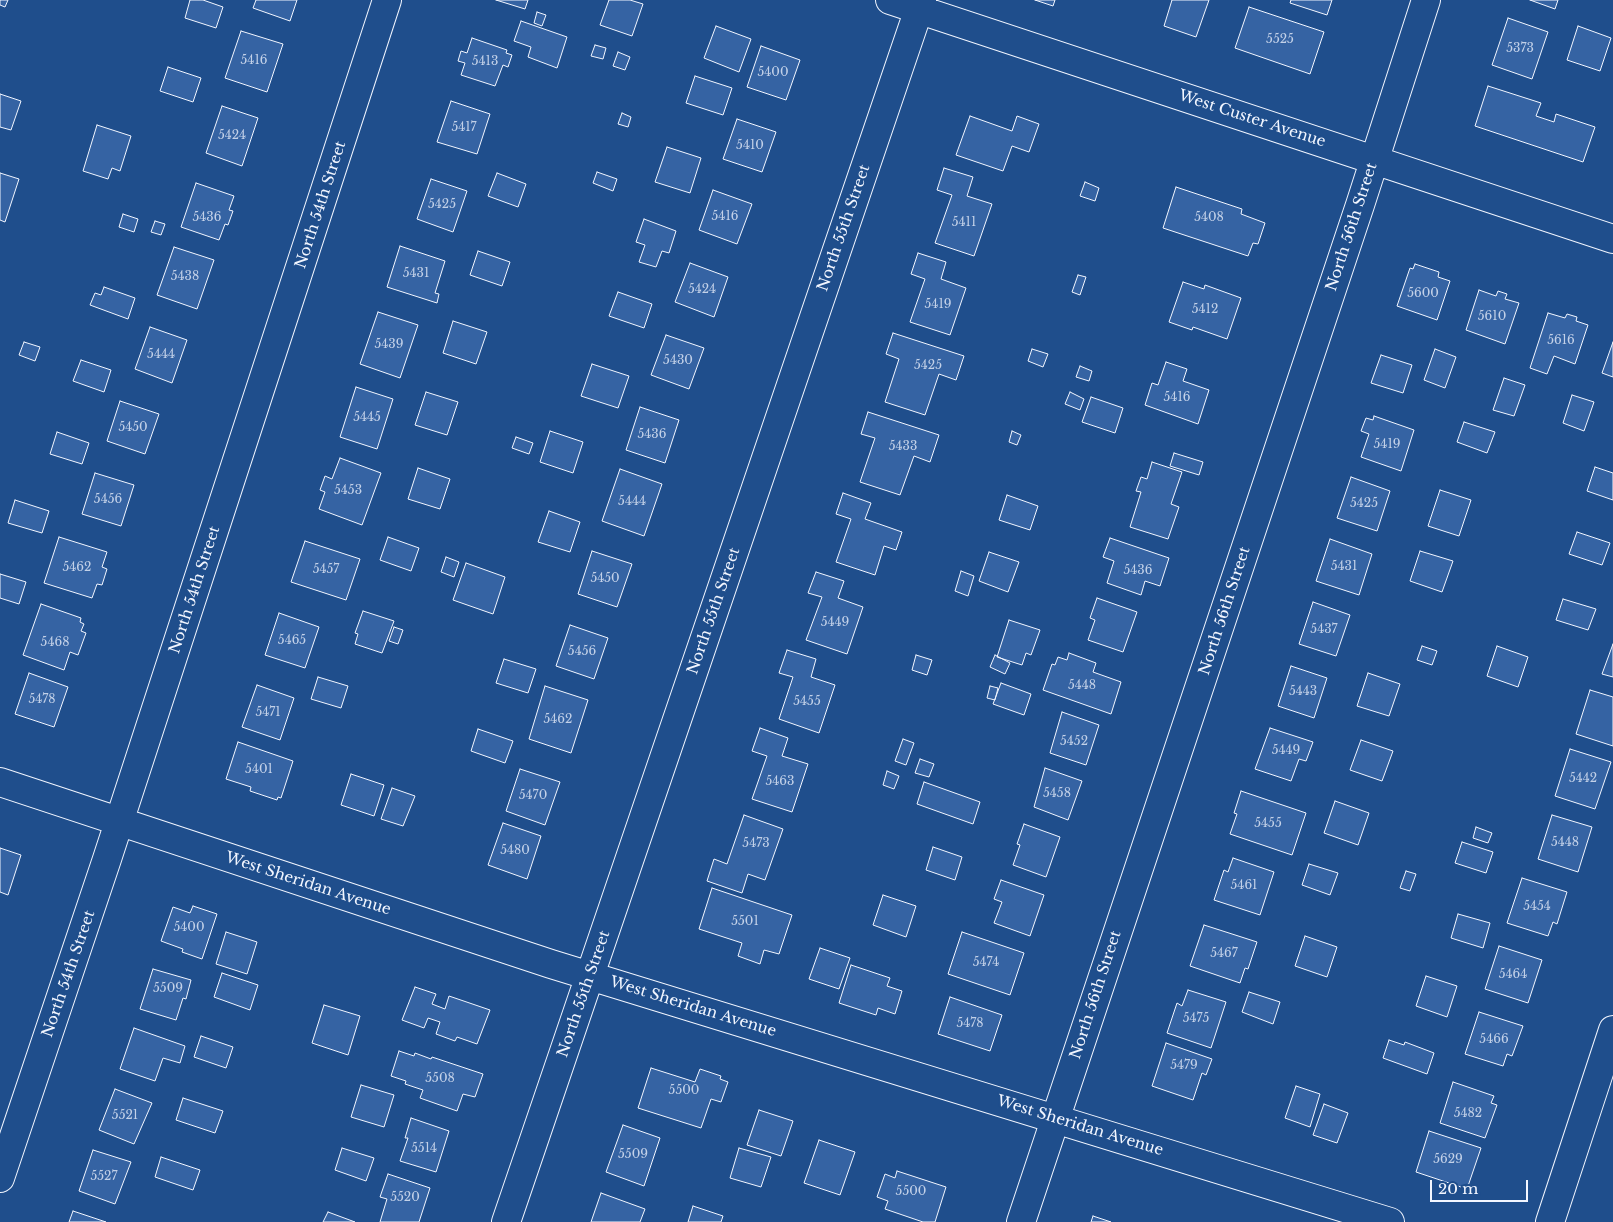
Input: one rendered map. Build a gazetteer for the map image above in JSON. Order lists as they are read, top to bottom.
{
  "streets": {
    "street": [
      "West Custer Avenue",
      "North 54th Street",
      "North 56th Street",
      "North 55th Street",
      "West Sheridan Avenue"
    ]
  },
  "crossings": [
    ["West Custer Avenue", "North 56th Street"],
    ["West Custer Avenue", "North 55th Street"],
    ["North 54th Street", "West Sheridan Avenue"],
    ["North 56th Street", "West Sheridan Avenue"],
    ["North 55th Street", "West Sheridan Avenue"]
  ],
  "house_numbers": [
    "5525",
    "5373",
    "5416",
    "5413",
    "5400",
    "5417",
    "5424",
    "5410",
    "5425",
    "5416",
    "5436",
    "5408",
    "5411",
    "5431",
    "5438",
    "5424",
    "5600",
    "5419",
    "5412",
    "5610",
    "5616",
    "5439",
    "5444",
    "5430",
    "5425",
    "5416",
    "5445",
    "5450",
    "5436",
    "5419",
    "5433",
    "5453",
    "5456",
    "5444",
    "5425",
    "5431",
    "5462",
    "5457",
    "5436",
    "5450",
    "5449",
    "5437",
    "5465",
    "5468",
    "5456",
    "5448",
    "5443",
    "5478",
    "5455",
    "5471",
    "5462",
    "5452",
    "5449",
    "5401",
    "5442",
    "5463",
    "5458",
    "5470",
    "5455",
    "5448",
    "5473",
    "5480",
    "5461",
    "5454",
    "5501",
    "5400",
    "5467",
    "5474",
    "5464",
    "5509",
    "5475",
    "5478",
    "5466",
    "5479",
    "5508",
    "5500",
    "5482",
    "5521",
    "5514",
    "5509",
    "5629",
    "5527",
    "5500",
    "5520"
  ],
  "scale_bar": "20 m"
}
